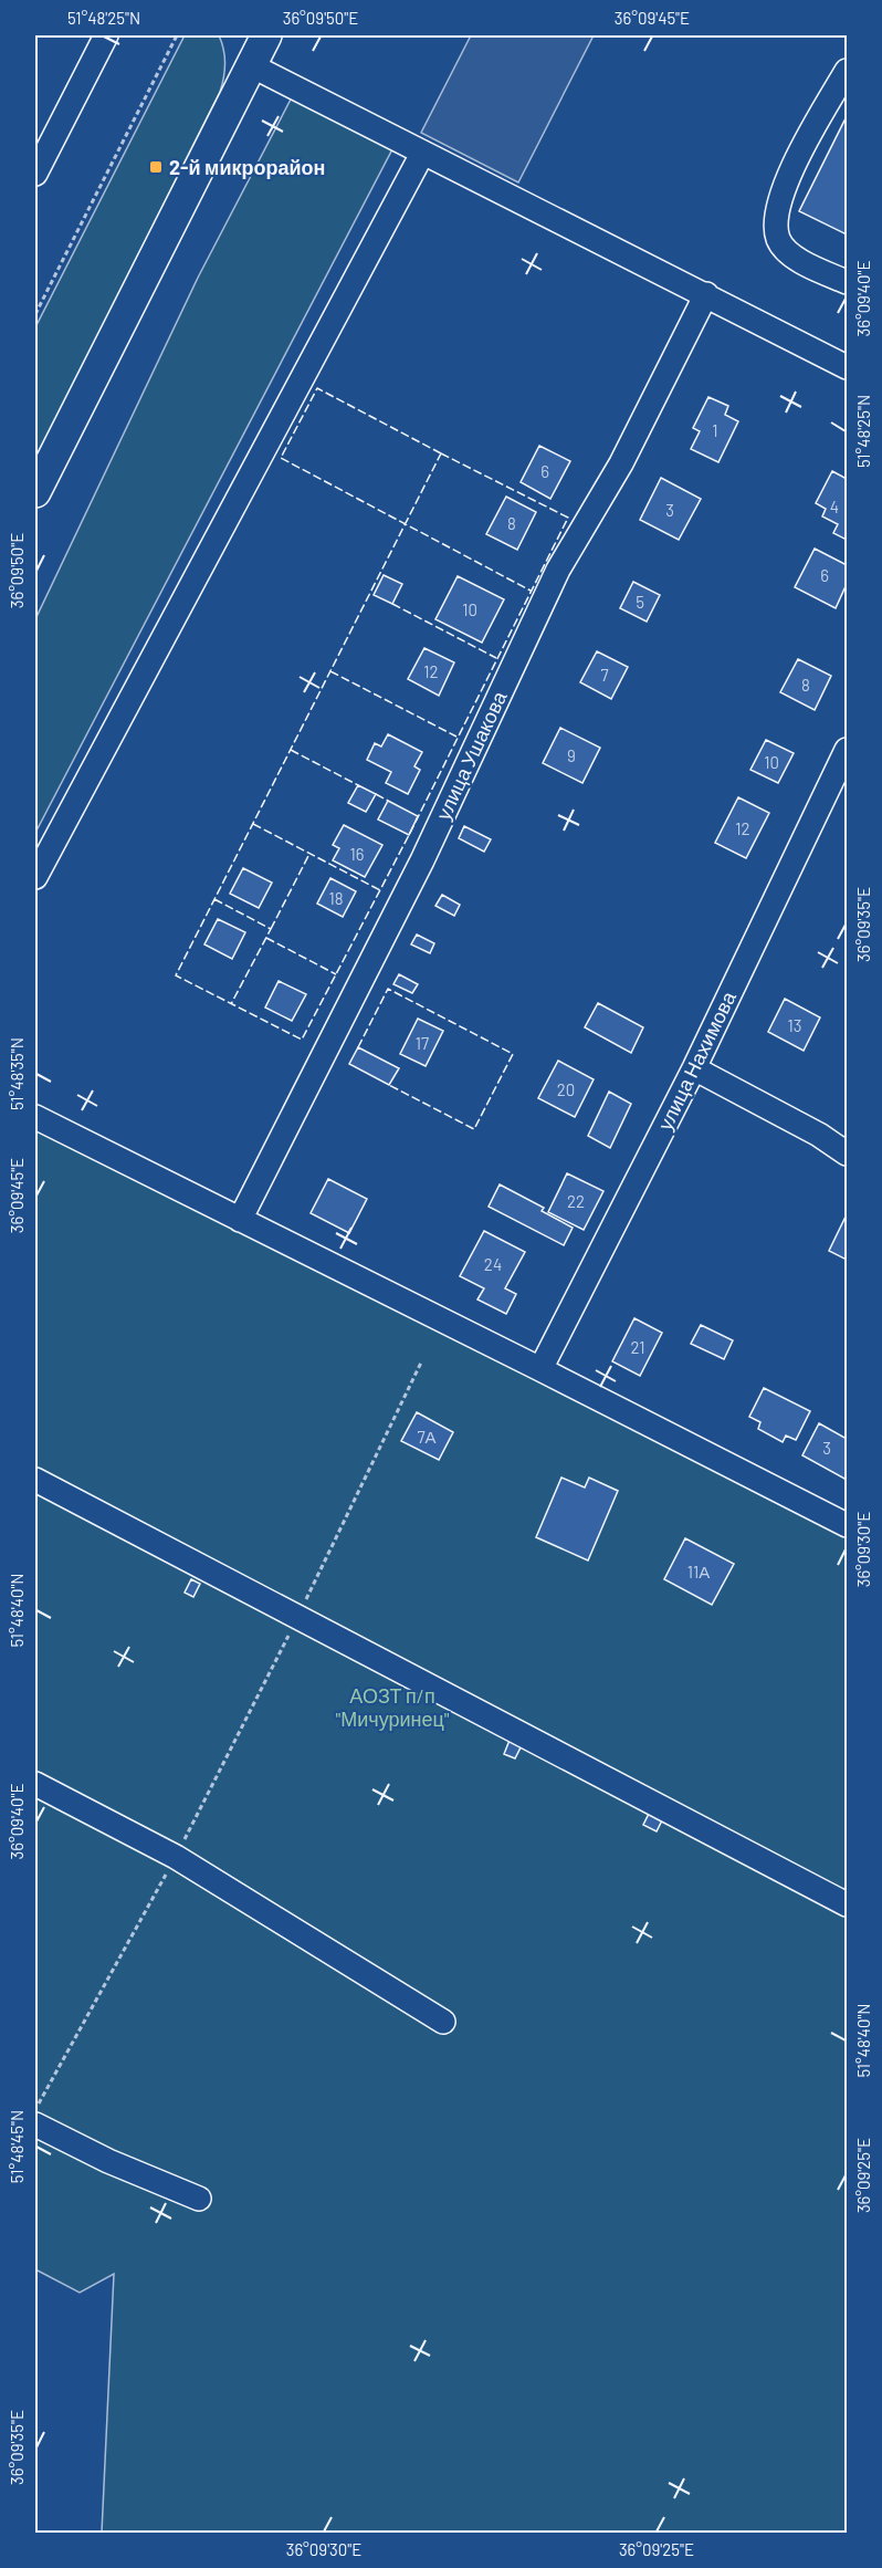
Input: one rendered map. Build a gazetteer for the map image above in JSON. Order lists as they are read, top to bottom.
{
  "streets": {
    "street": ["улица Ушакова", "улица Нахимова"]
  },
  "parks": ["АОЗТ п/п \"Мичуринец\""],
  "places": {
    "transit": ["2-й микрорайон"]
  },
  "house_numbers": [
    "1",
    "6",
    "4",
    "3",
    "8",
    "6",
    "5",
    "10",
    "12",
    "7",
    "8",
    "9",
    "10",
    "12",
    "16",
    "18",
    "13",
    "17",
    "20",
    "22",
    "24",
    "21",
    "7А",
    "3",
    "11А"
  ],
  "coordinates": [
    "51°48'25\"N",
    "36°09'50\"E",
    "36°09'45\"E",
    "36°09'40\"E",
    "36°09'35\"E",
    "51°48'35\"N",
    "36°09'30\"E",
    "51°48'40\"N",
    "51°48'45\"N",
    "36°09'25\"E"
  ]
}
